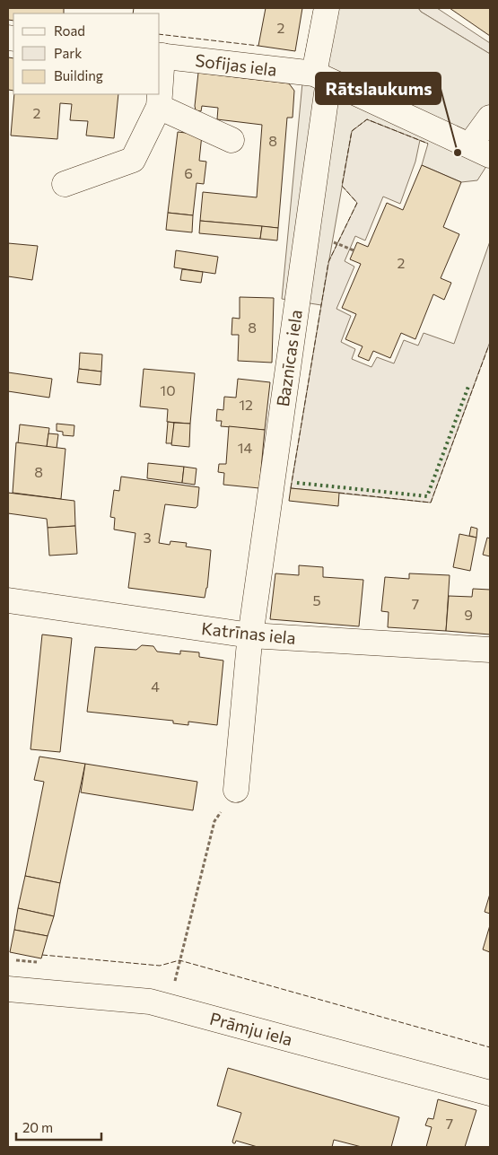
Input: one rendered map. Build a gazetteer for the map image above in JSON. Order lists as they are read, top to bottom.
{
  "streets": {
    "street": [
      "Sofijas iela",
      "Baznīcas iela",
      "Katrīnas iela",
      "Prāmju iela"
    ]
  },
  "crossings": [
    ["Sofijas iela", "Baznīcas iela"],
    ["Baznīcas iela", "Katrīnas iela"]
  ],
  "places": ["Rātslaukums"],
  "house_numbers": [
    "2",
    "2",
    "8",
    "6",
    "2",
    "8",
    "10",
    "12",
    "14",
    "8",
    "3",
    "5",
    "7",
    "9",
    "4",
    "7"
  ],
  "legend": ["Road", "Park", "Building"],
  "scale_bar": "20 m"
}
